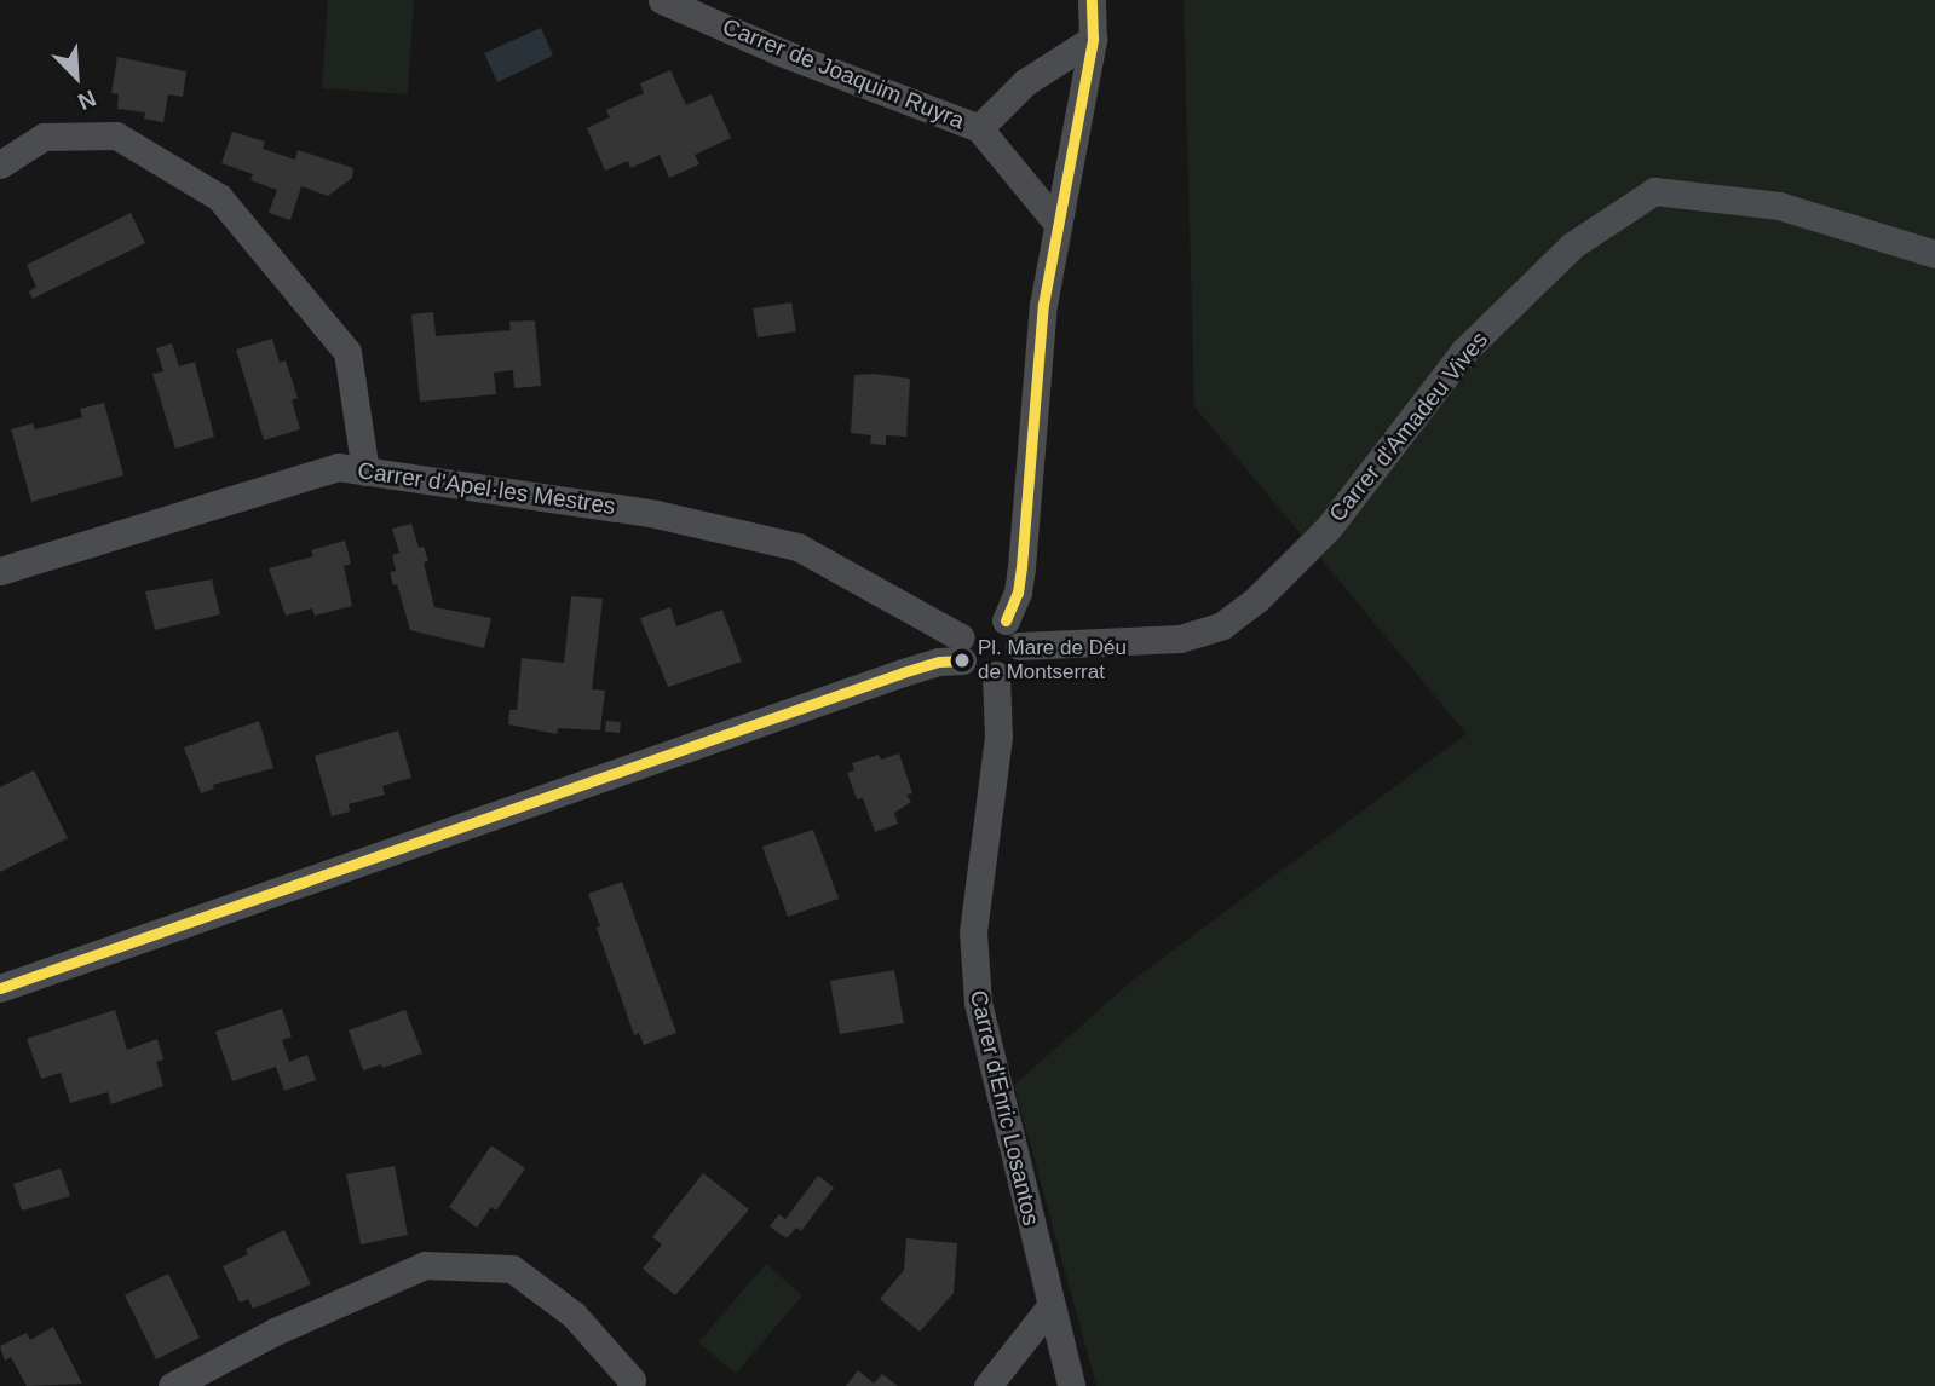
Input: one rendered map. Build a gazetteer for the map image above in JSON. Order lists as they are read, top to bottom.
{
  "streets": {
    "street": [
      "Carrer de Joaquim Ruyra",
      "Carrer d'Amadeu Vives",
      "Carrer d'Apel·les Mestres",
      "Carrer d'Enric Losantos"
    ]
  },
  "crossings": [
    ["Carrer d'Amadeu Vives", "Carrer d'Apel·les Mestres"],
    ["Carrer d'Amadeu Vives", "Carrer d'Enric Losantos"],
    ["Carrer d'Apel·les Mestres", "Carrer d'Enric Losantos"]
  ],
  "places": ["Pl. Mare de Déu de Montserrat"],
  "north": "bottom right"
}
